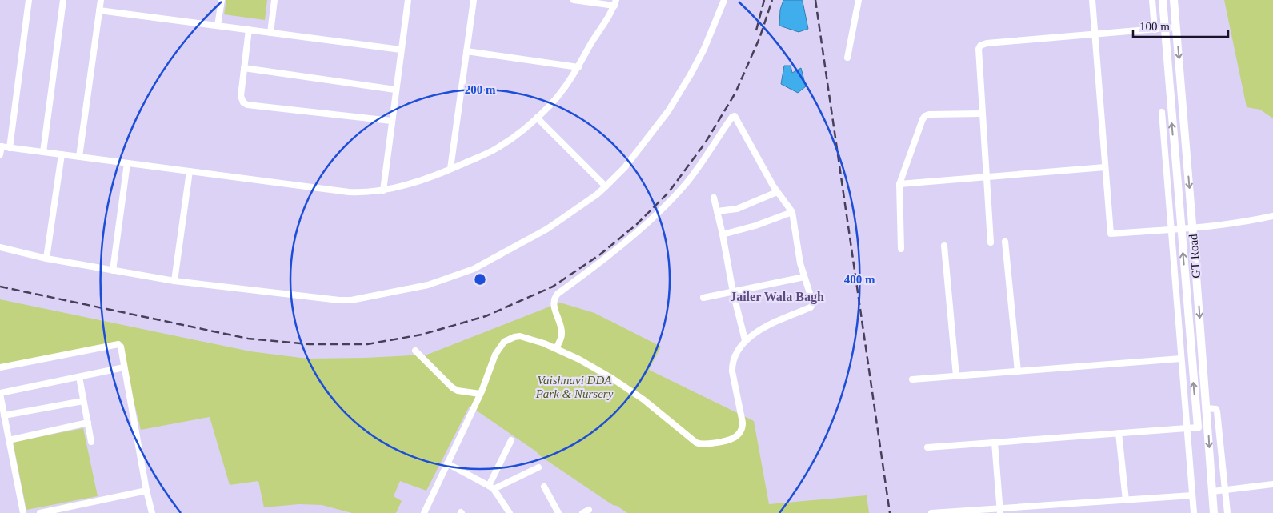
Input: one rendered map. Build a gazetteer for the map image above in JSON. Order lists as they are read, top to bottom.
{
  "streets": {
    "main road": ["GT Road"]
  },
  "districts": ["Jailer Wala Bagh"],
  "parks": ["Vaishnavi DDA Park & Nursery"],
  "scale_bar": "100 m",
  "rings": ["200 m", "400 m"]
}
